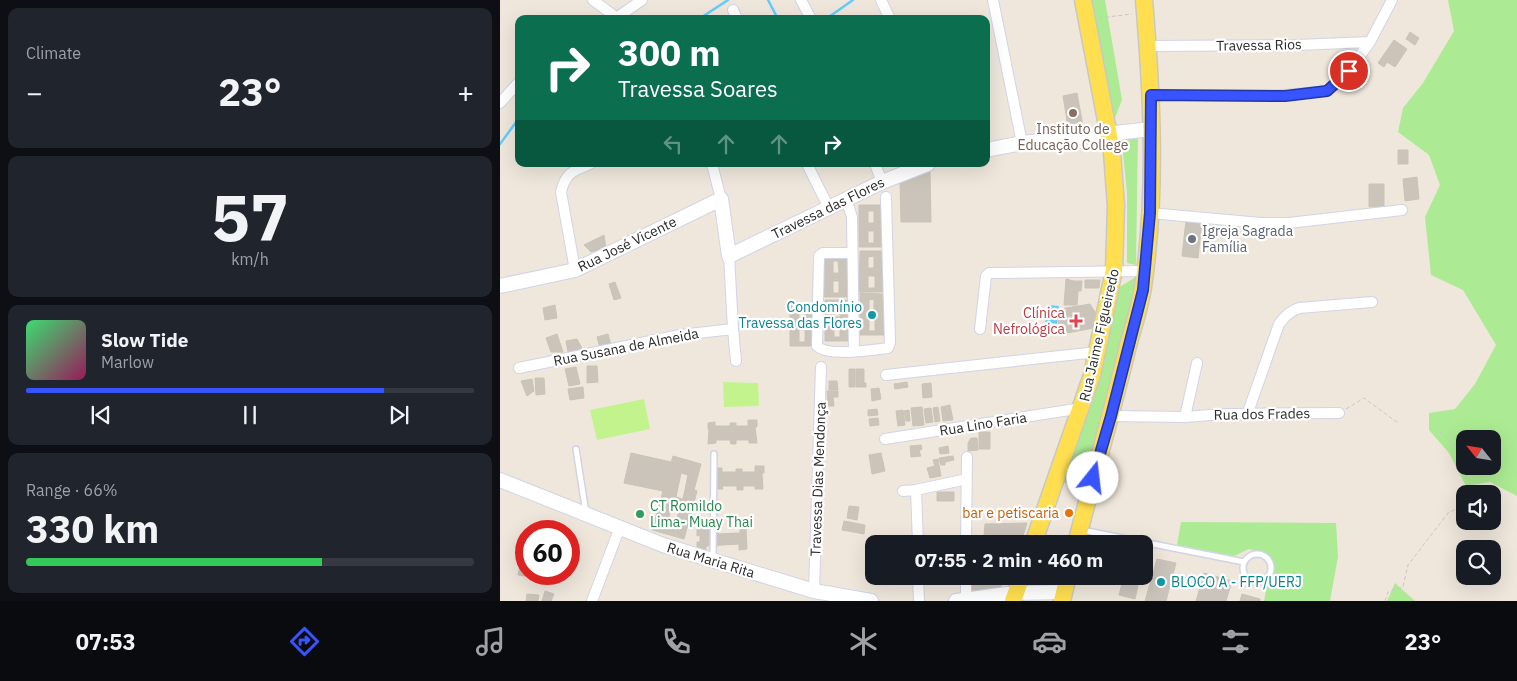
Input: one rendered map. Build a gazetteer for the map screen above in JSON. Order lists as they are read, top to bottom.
{
  "streets": {
    "main road": ["Rua Jaime Figueiredo"],
    "street": [
      "Travessa Rios",
      "Travessa das Flores",
      "Rua José Vicente",
      "Rua Susana de Almeida",
      "Rua dos Frades",
      "Rua Lino Faria",
      "Travessa Dias Mendonça",
      "Rua Maria Rita"
    ]
  },
  "crossings": [
    ["Rua Jaime Figueiredo", "Rua Lino Faria"],
    ["Travessa Dias Mendonça", "Rua Maria Rita"]
  ],
  "places": {
    "other": [
      "Instituto de Educação College",
      "Igreja Sagrada Família",
      "Condomínio Travessa das Flores",
      "bar e petiscaria",
      "CT Romildo Lima- Muay Thai",
      "BLOCO A - FFP/UERJ"
    ],
    "health": ["Clínica Nefrológica"]
  },
  "north": "top left",
  "page": {
    "tile": [
      "Climate",
      ["57", "km/h"],
      ["Range · 66%", "330 km"]
    ],
    "turn": ["300 m", "Travessa Soares"],
    "heat": ["−", "23°", "+"],
    "song": ["Slow Tide", "Marlow"],
    "limit": "60",
    "trip": "07:55 · 2 min · 460 m",
    "tabs": ["07:53", "23°"]
  }
}
